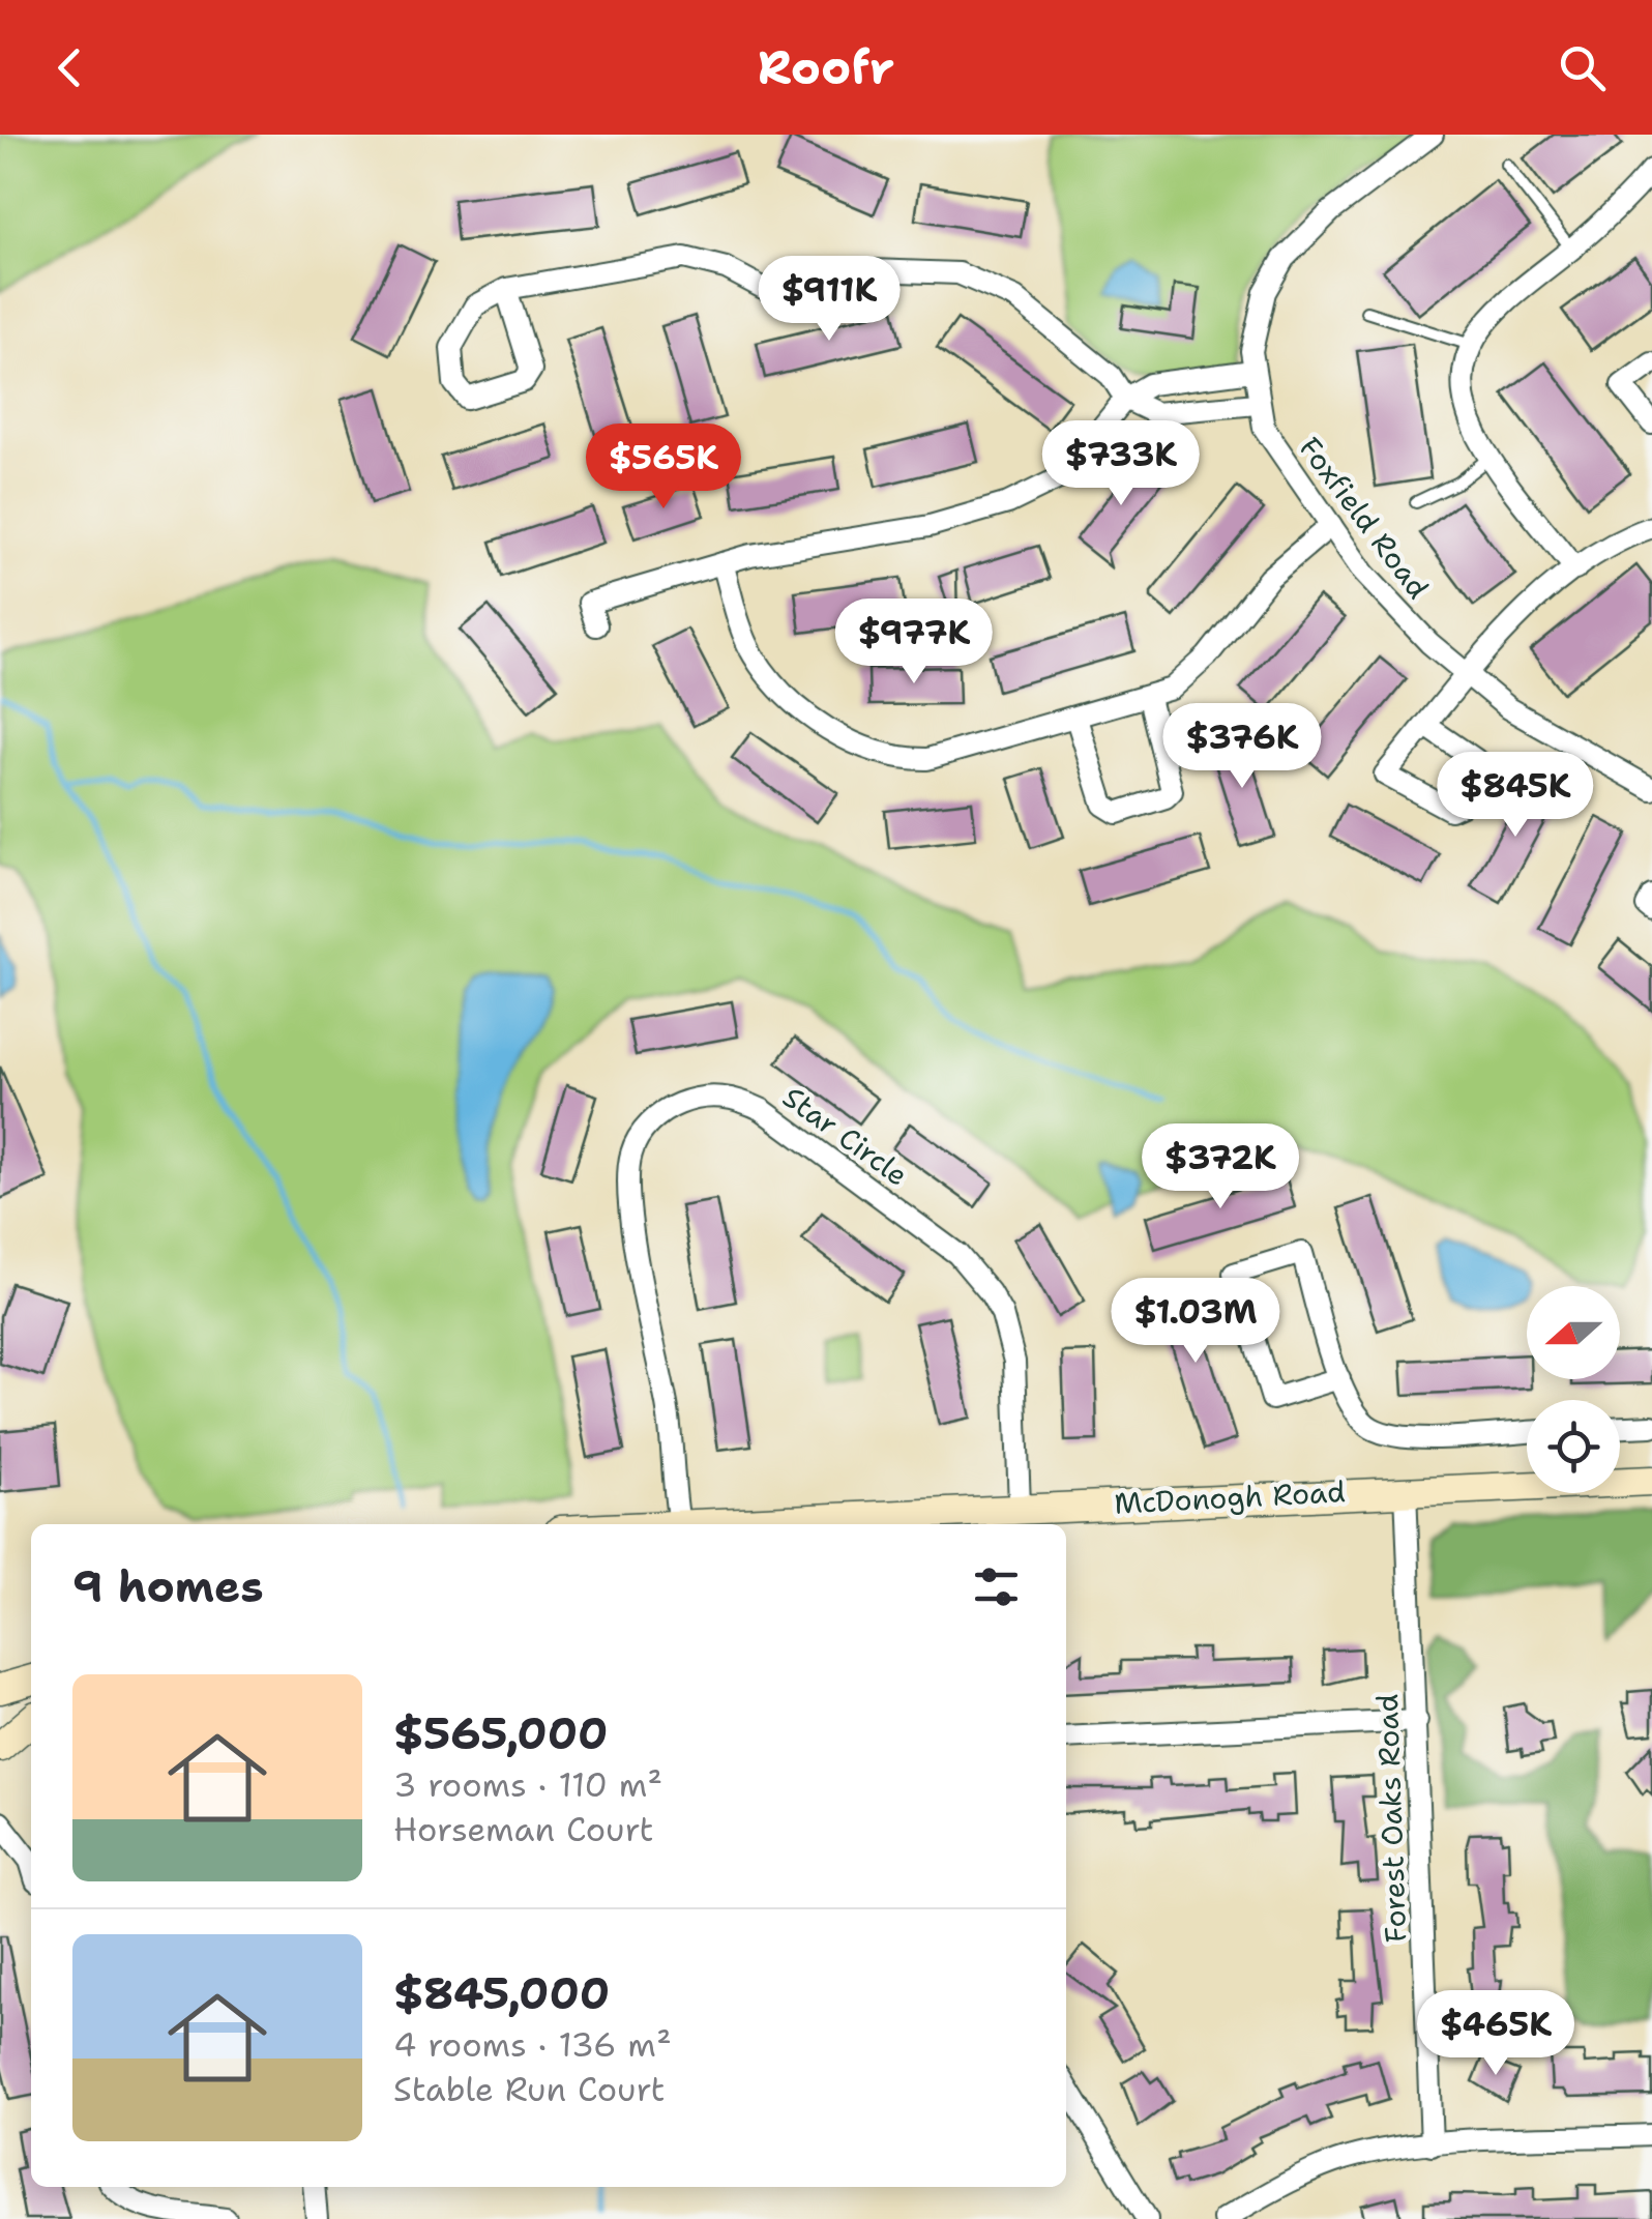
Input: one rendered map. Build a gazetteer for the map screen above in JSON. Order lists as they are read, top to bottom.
{
  "streets": {
    "main road": ["McDonogh Road"],
    "street": ["Foxfield Road", "Star Circle", "Forest Oaks Road"]
  },
  "crossings": [
    ["Star Circle", "McDonogh Road"],
    ["McDonogh Road", "Forest Oaks Road"]
  ],
  "north": "left",
  "page": {
    "header": "Roofr",
    "price": [
      "$911K",
      "$733K",
      "$565K",
      "$977K",
      "$376K",
      "$845K",
      "$372K",
      "$1.03M",
      "$465K"
    ],
    "heading": "9 homes",
    "list": [
      {
        "name": "$565,000",
        "note": "3 rooms · 110 m² · Horseman Court"
      },
      {
        "name": "$845,000",
        "note": "4 rooms · 136 m² · Stable Run Court"
      }
    ]
  }
}
